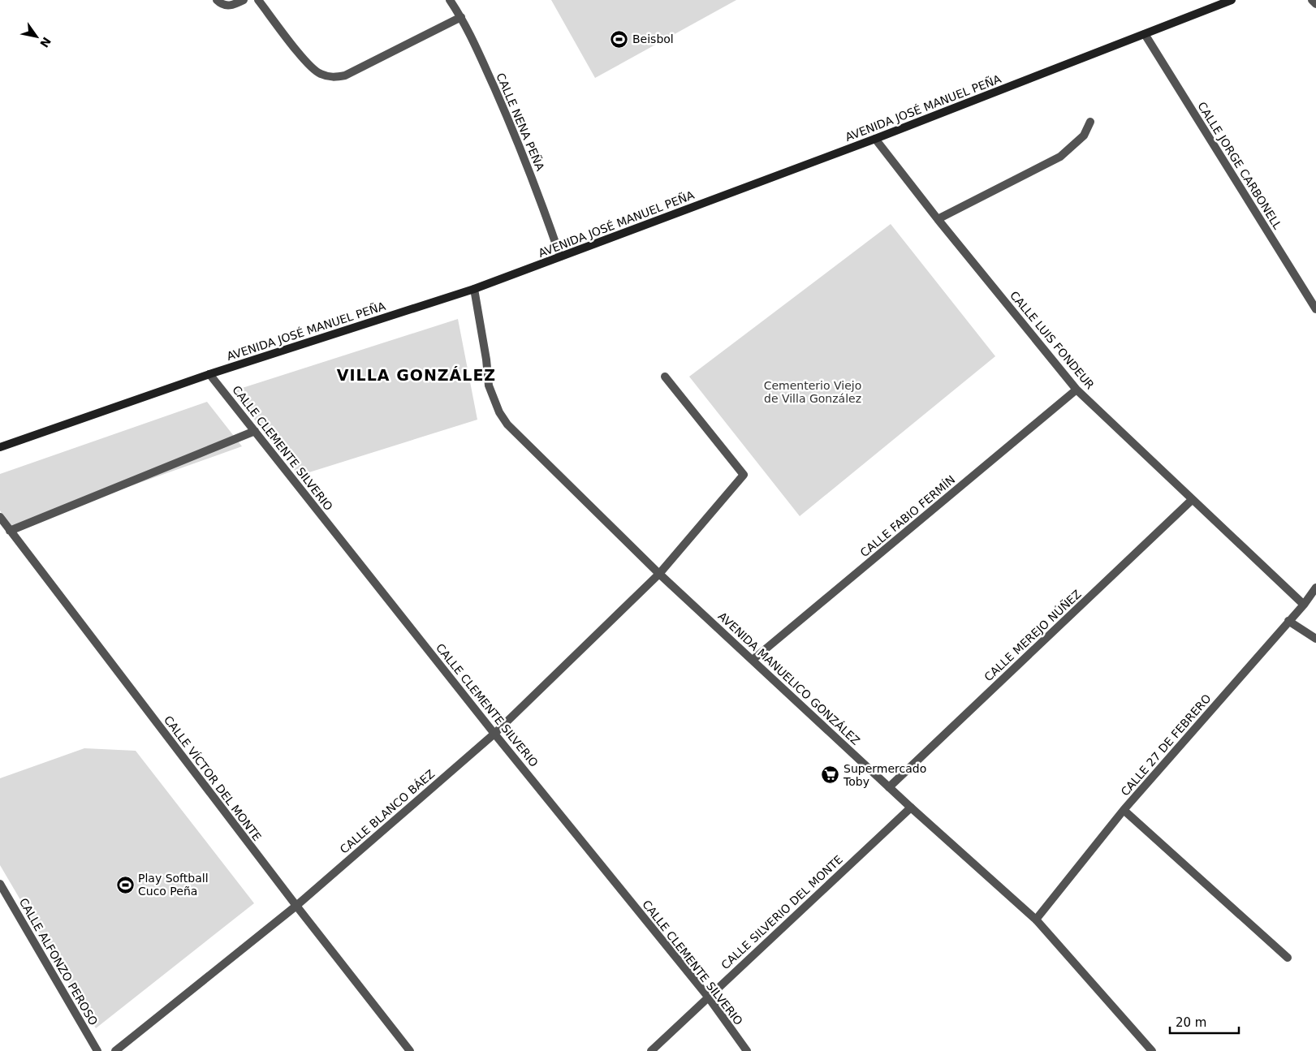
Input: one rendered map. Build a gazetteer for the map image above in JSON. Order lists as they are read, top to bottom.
{
  "streets": {
    "main road": ["AVENIDA JOSÉ MANUEL PEÑA"],
    "street": [
      "CALLE NENA PEÑA",
      "CALLE JORGE CARBONELL",
      "CALLE LUIS FONDEUR",
      "CALLE CLEMENTE SILVERIO",
      "CALLE FABIO FERMÍN",
      "CALLE MEREJO NÚÑEZ",
      "AVENIDA MANUELICO GONZÁLEZ",
      "CALLE 27 DE FEBRERO",
      "CALLE VÍCTOR DEL MONTE",
      "CALLE BLANCO BÁEZ",
      "CALLE SILVERIO DEL MONTE",
      "CALLE ALFONZO PEROSO"
    ]
  },
  "crossings": [
    ["AVENIDA JOSÉ MANUEL PEÑA", "CALLE NENA PEÑA"],
    ["AVENIDA JOSÉ MANUEL PEÑA", "CALLE JORGE CARBONELL"],
    ["AVENIDA JOSÉ MANUEL PEÑA", "CALLE LUIS FONDEUR"],
    ["AVENIDA JOSÉ MANUEL PEÑA", "CALLE CLEMENTE SILVERIO"],
    ["AVENIDA JOSÉ MANUEL PEÑA", "AVENIDA MANUELICO GONZÁLEZ"],
    ["CALLE LUIS FONDEUR", "CALLE FABIO FERMÍN"],
    ["CALLE LUIS FONDEUR", "CALLE MEREJO NÚÑEZ"],
    ["CALLE LUIS FONDEUR", "CALLE 27 DE FEBRERO"],
    ["CALLE CLEMENTE SILVERIO", "CALLE BLANCO BÁEZ"],
    ["CALLE CLEMENTE SILVERIO", "CALLE SILVERIO DEL MONTE"],
    ["CALLE FABIO FERMÍN", "AVENIDA MANUELICO GONZÁLEZ"],
    ["CALLE MEREJO NÚÑEZ", "AVENIDA MANUELICO GONZÁLEZ"],
    ["AVENIDA MANUELICO GONZÁLEZ", "CALLE 27 DE FEBRERO"],
    ["AVENIDA MANUELICO GONZÁLEZ", "CALLE BLANCO BÁEZ"],
    ["AVENIDA MANUELICO GONZÁLEZ", "CALLE SILVERIO DEL MONTE"],
    ["CALLE VÍCTOR DEL MONTE", "CALLE BLANCO BÁEZ"]
  ],
  "districts": ["VILLA GONZÁLEZ"],
  "parks": ["Cementerio Viejo de Villa González"],
  "places": {
    "sports": ["Beisbol", "Play Softball Cuco Peña"],
    "supermarket": ["Supermercado Toby"]
  },
  "scale_bar": "20 m",
  "north": "bottom right"
}
